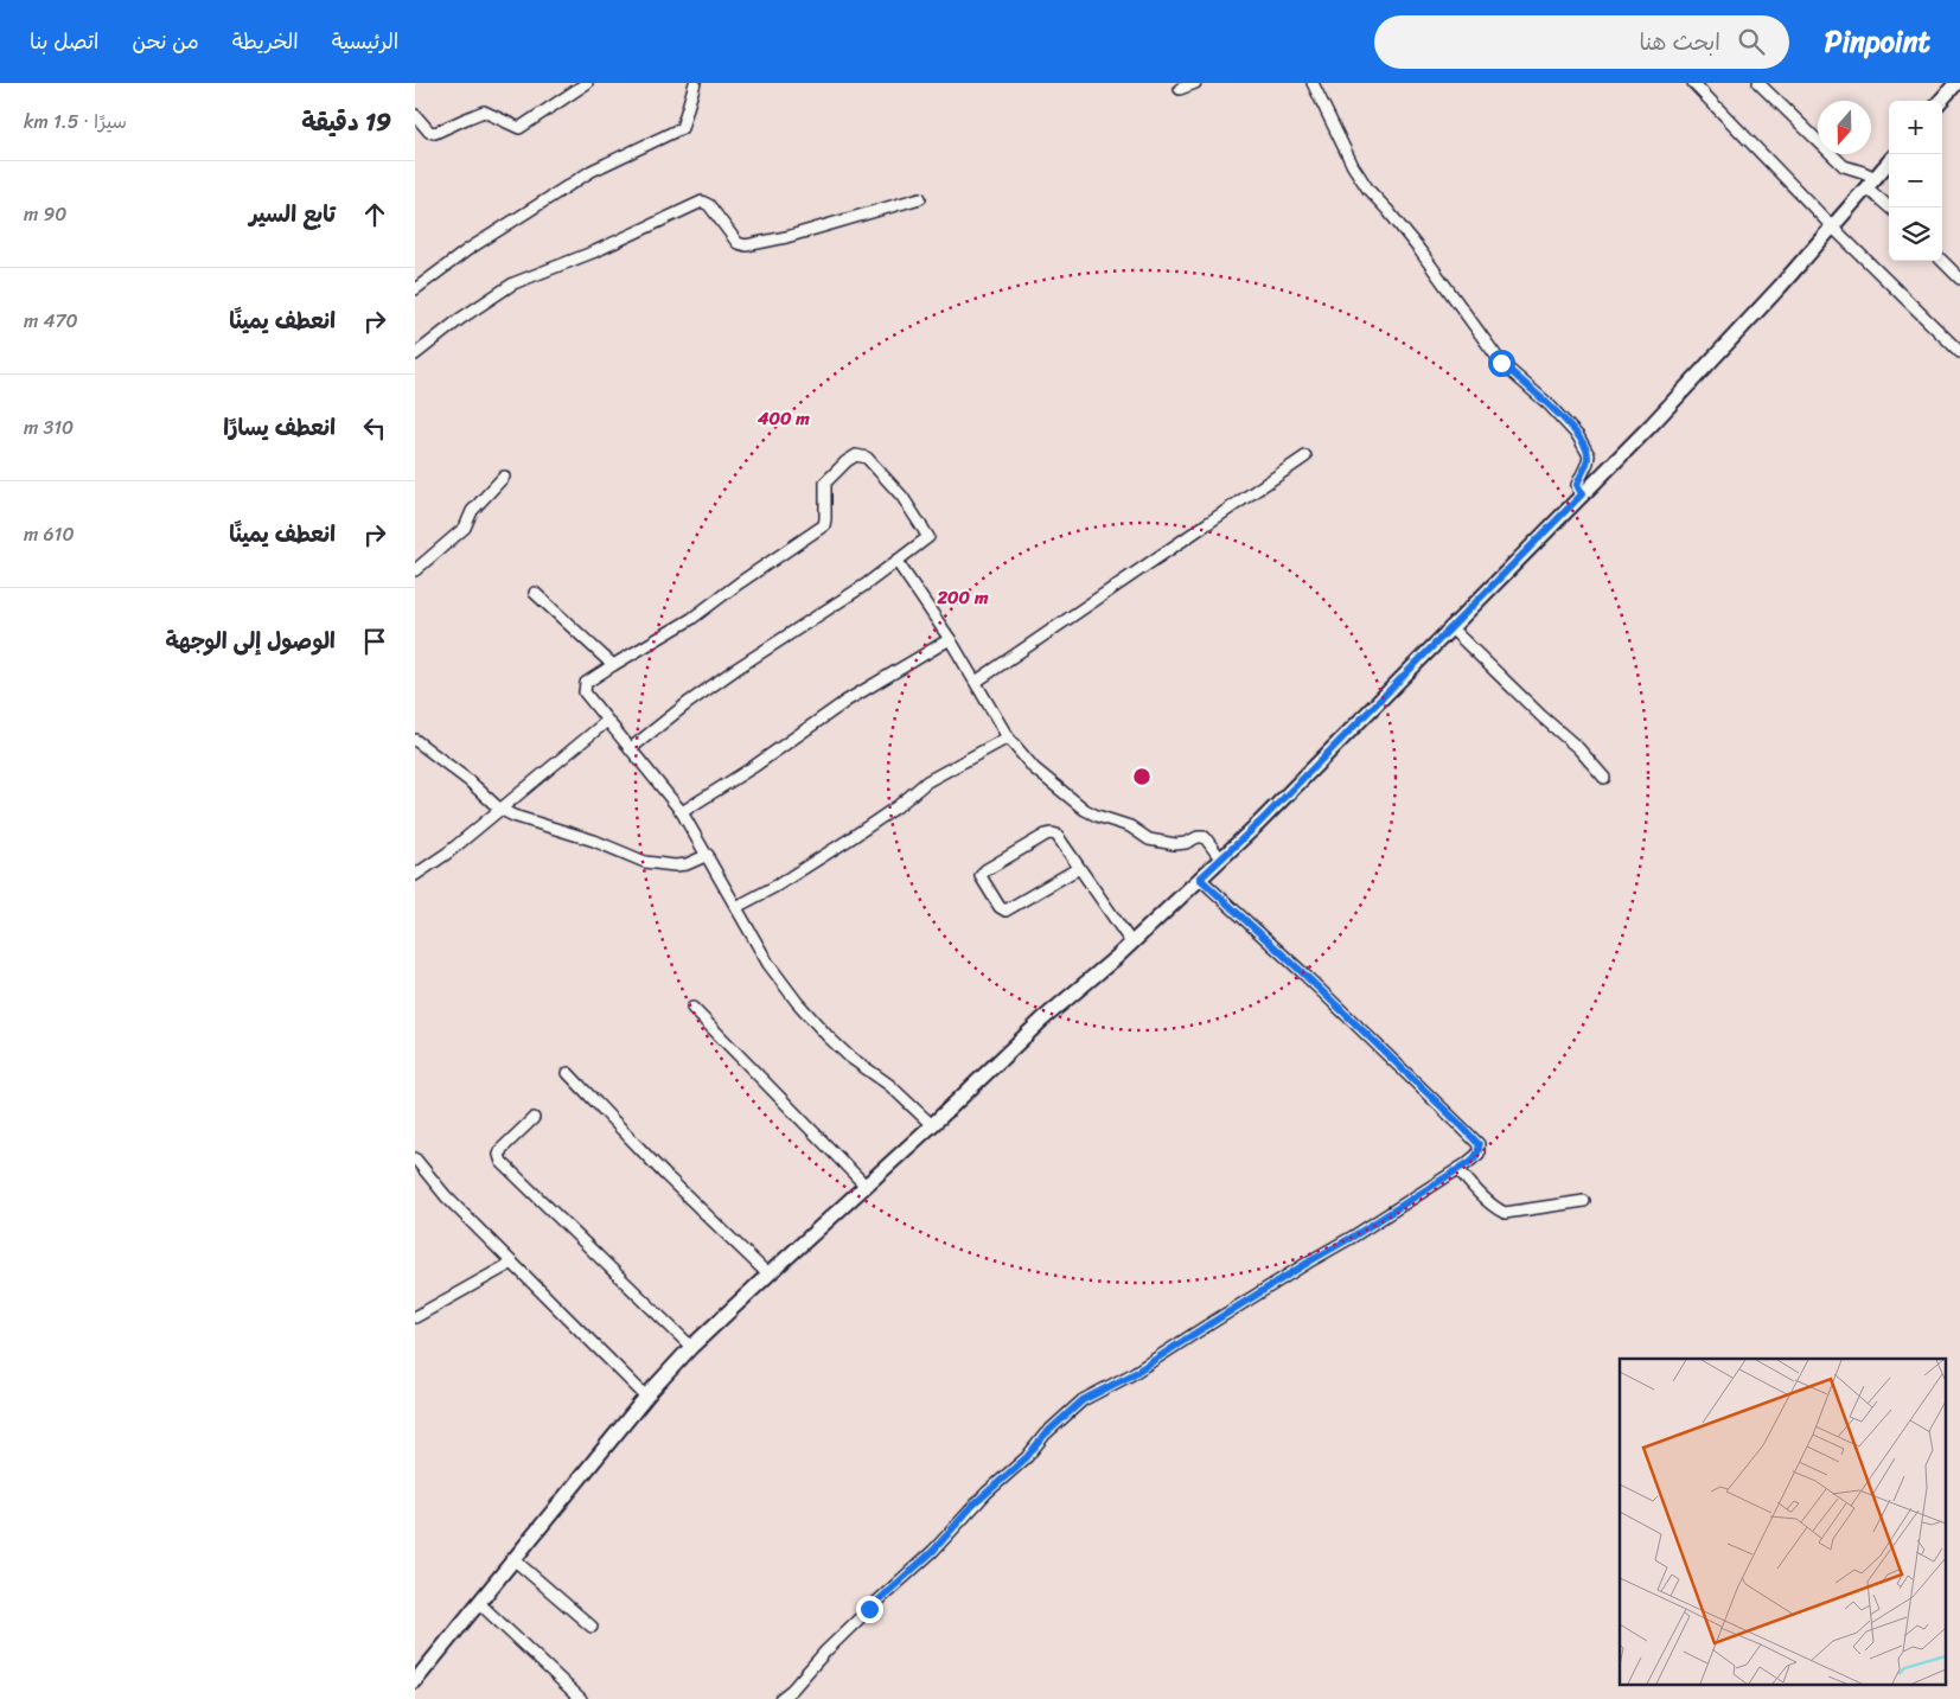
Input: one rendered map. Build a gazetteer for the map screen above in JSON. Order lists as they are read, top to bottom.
{
  "north": "bottom",
  "page": {
    "header": "Pinpoint",
    "search": "ابحث هنا",
    "nav": [
      "الرئيسية",
      "الخريطة",
      "من نحن",
      "اتصل بنا"
    ],
    "heading": ["19 دقيقة", "سيرًا · 1.5 km"],
    "map_buttons": ["+", "−"],
    "list": [
      ["تابع السير", "90 m"],
      ["انعطف يمينًا", "470 m"],
      ["انعطف يسارًا", "310 m"],
      ["انعطف يمينًا", "610 m"],
      "الوصول إلى الوجهة"
    ]
  },
  "rings": ["400 m", "200 m"]
}
